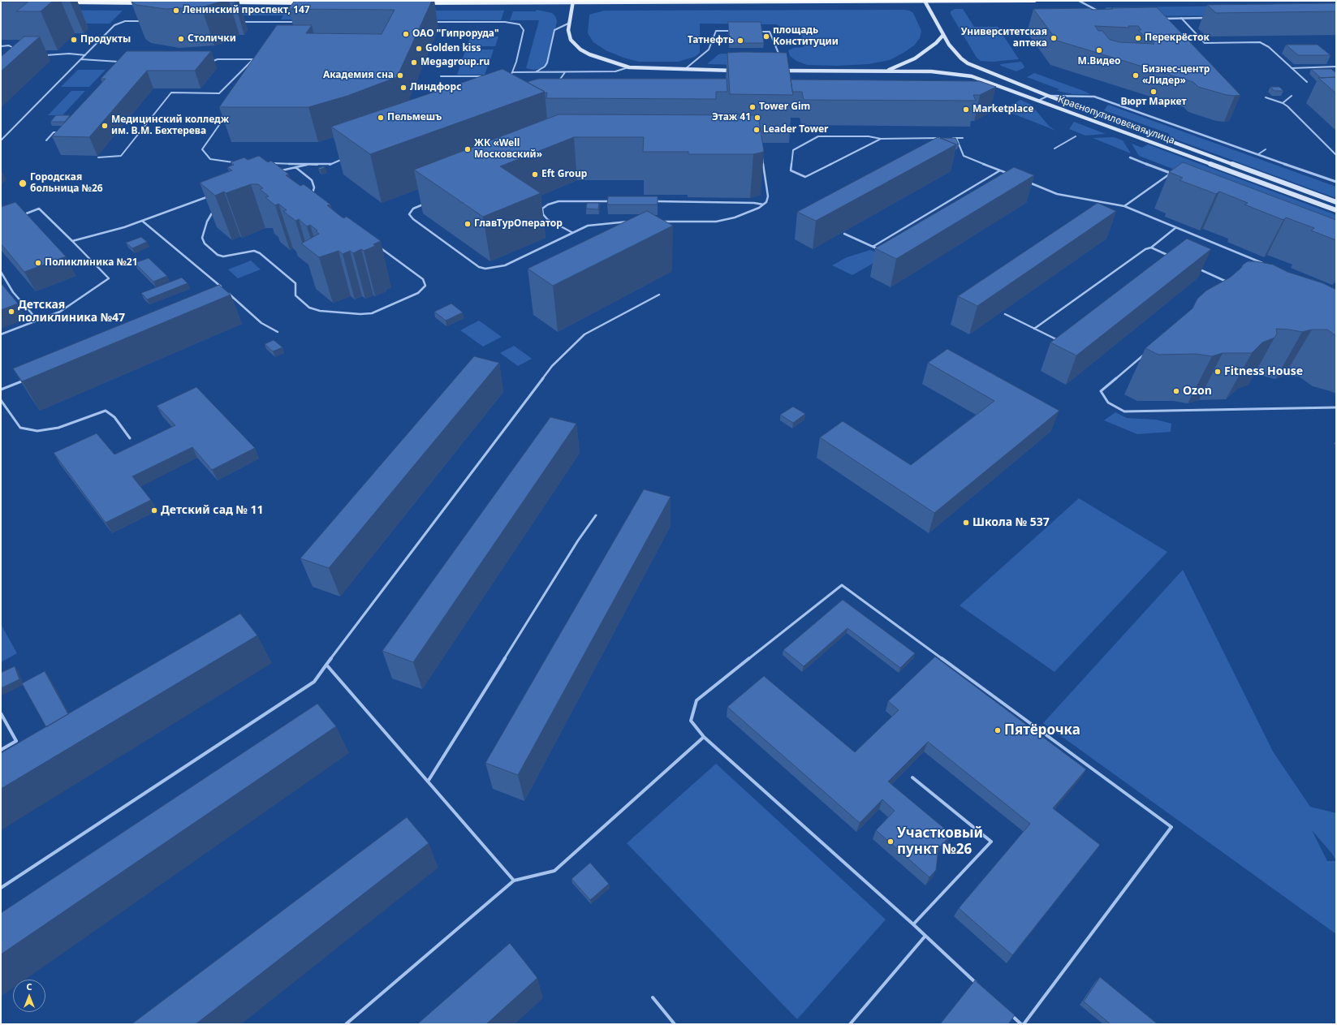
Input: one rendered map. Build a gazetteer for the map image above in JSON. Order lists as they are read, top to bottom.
{
  "streets": {
    "main road": ["Краснопутиловская улица"]
  },
  "places": [
    "Ленинский проспект, 147",
    "ОАО \"Гипроруда\"",
    "площадь Конституции",
    "Университетская аптека",
    "Перекрёсток",
    "Столички",
    "Продукты",
    "Татнефть",
    "Golden kiss",
    "М.Видео",
    "Megagroup.ru",
    "Академия сна",
    "Бизнес-центр «Лидер»",
    "Линдфорс",
    "Вюрт Маркет",
    "Tower Gim",
    "Marketplace",
    "Пельмешъ",
    "Этаж 41",
    "Медицинский колледж им. В.М. Бехтерева",
    "Leader Tower",
    "ЖК «Well Московский»",
    "Eft Group",
    "Городская больница №26",
    "ГлавТурОператор",
    "Поликлиника №21",
    "Детская поликлиника №47",
    "Fitness House",
    "Ozon",
    "Детский сад № 11",
    "Школа № 537",
    "Пятёрочка",
    "Участковый пункт №26"
  ],
  "north": "top"
}
